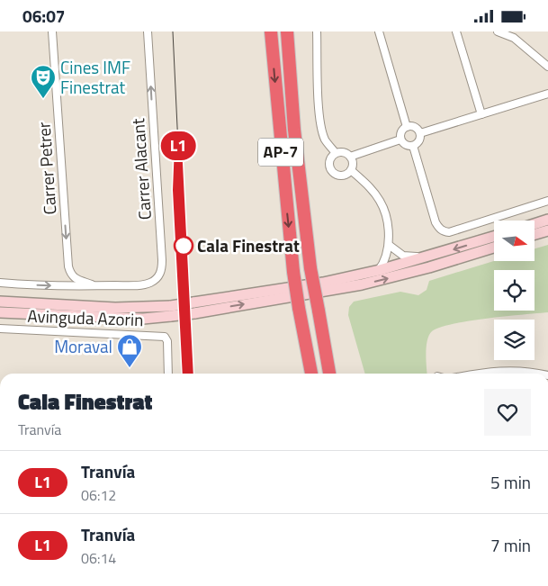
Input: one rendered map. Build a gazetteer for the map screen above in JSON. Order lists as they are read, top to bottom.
{
  "streets": {
    "highway": ["AP-7"],
    "street": ["Carrer Petrer", "Carrer Alacant", "Avinguda Azorin"]
  },
  "crossings": [
    ["Carrer Petrer", "Carrer Alacant"]
  ],
  "one_way": ["Carrer Petrer", "Carrer Alacant"],
  "places": {
    "theatre": ["Cines IMF Finestrat"],
    "other": ["Cala Finestrat"],
    "shop": ["Moraval"]
  },
  "lines": ["tram line L1"],
  "north": "right",
  "page": {
    "status": "06:07",
    "on_map": "L1",
    "heading": ["Cala Finestrat", "Tranvía"],
    "list": [
      {
        "mark": "L1",
        "name": "Tranvía",
        "note": "06:12",
        "value": "5 min"
      },
      {
        "mark": "L1",
        "name": "Tranvía",
        "note": "06:14",
        "value": "7 min"
      }
    ]
  }
}
